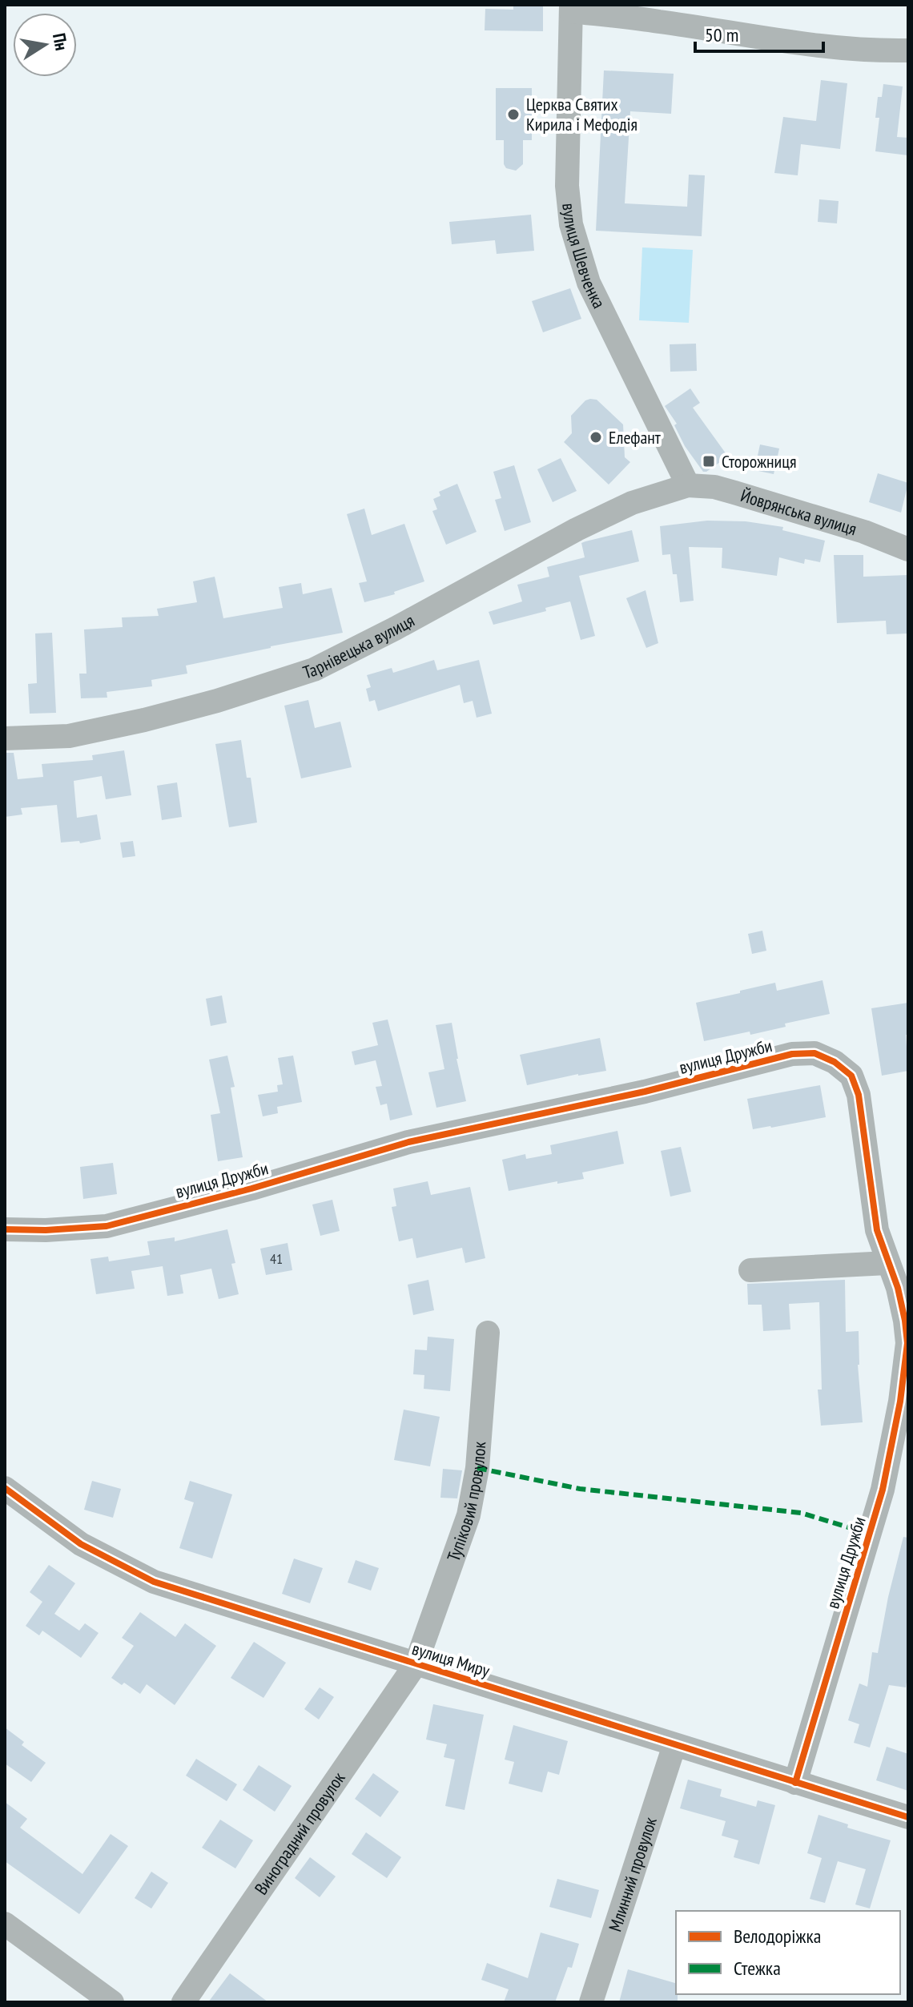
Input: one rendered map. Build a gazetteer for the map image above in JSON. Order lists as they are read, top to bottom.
{
  "streets": {
    "street": [
      "вулиця Шевченка",
      "Йоврянська вулиця",
      "Тарнівецька вулиця",
      "вулиця Дружби",
      "Тупіковий провулок",
      "вулиця Миру",
      "Виноградний провулок",
      "Млинний провулок"
    ]
  },
  "crossings": [
    ["вулиця Шевченка", "Йоврянська вулиця"],
    ["вулиця Шевченка", "Тарнівецька вулиця"],
    ["Йоврянська вулиця", "Тарнівецька вулиця"],
    ["вулиця Дружби", "вулиця Миру"],
    ["Тупіковий провулок", "вулиця Миру"],
    ["Тупіковий провулок", "Виноградний провулок"],
    ["вулиця Миру", "Виноградний провулок"],
    ["вулиця Миру", "Млинний провулок"]
  ],
  "places": {
    "other": ["Церква Святих Кирила і Мефодія", "Елефант"],
    "transit": ["Сторожниця"]
  },
  "house_numbers": ["41"],
  "legend": ["Велодоріжка", "Стежка"],
  "scale_bar": "50 m",
  "north": "right"
}
